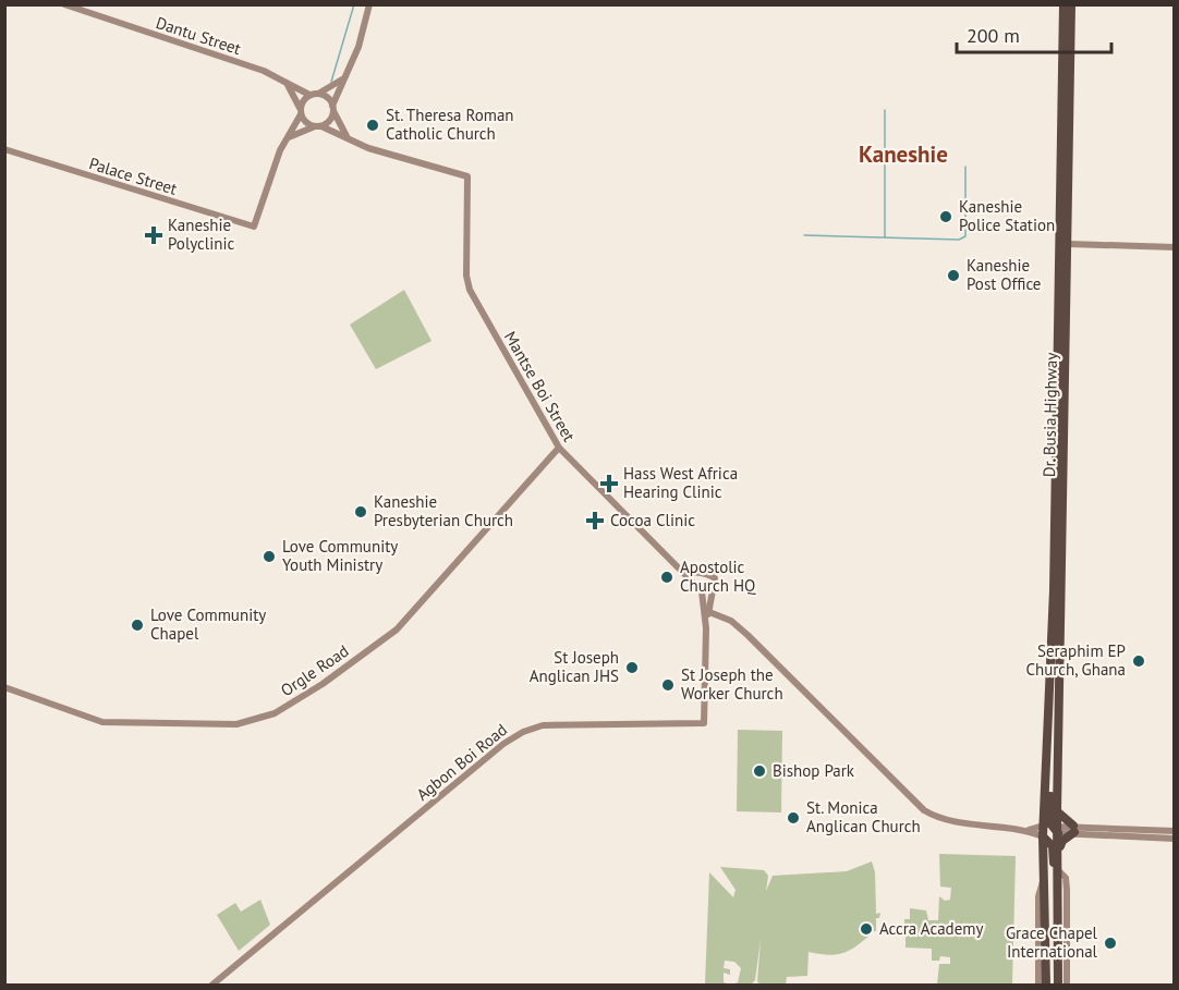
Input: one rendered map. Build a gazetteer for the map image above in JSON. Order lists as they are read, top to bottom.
{
  "streets": {
    "highway": ["Dr. Busia Highway"],
    "street": [
      "Dantu Street",
      "Palace Street",
      "Mantse Boi Street",
      "Orgle Road",
      "Agbon Boi Road"
    ]
  },
  "crossings": [
    ["Mantse Boi Street", "Orgle Road"]
  ],
  "districts": ["Kaneshie"],
  "places": {
    "other": [
      "St. Theresa Roman Catholic Church",
      "Kaneshie Police Station",
      "Kaneshie Post Office",
      "Kaneshie Presbyterian Church",
      "Love Community Youth Ministry",
      "Apostolic Church HQ",
      "Love Community Chapel",
      "Seraphim EP Church, Ghana",
      "St Joseph Anglican JHS",
      "St Joseph the Worker Church",
      "Bishop Park",
      "St. Monica Anglican Church",
      "Accra Academy",
      "Grace Chapel International"
    ],
    "health": ["Kaneshie Polyclinic", "Hass West Africa Hearing Clinic", "Cocoa Clinic"]
  },
  "scale_bar": "200 m"
}
